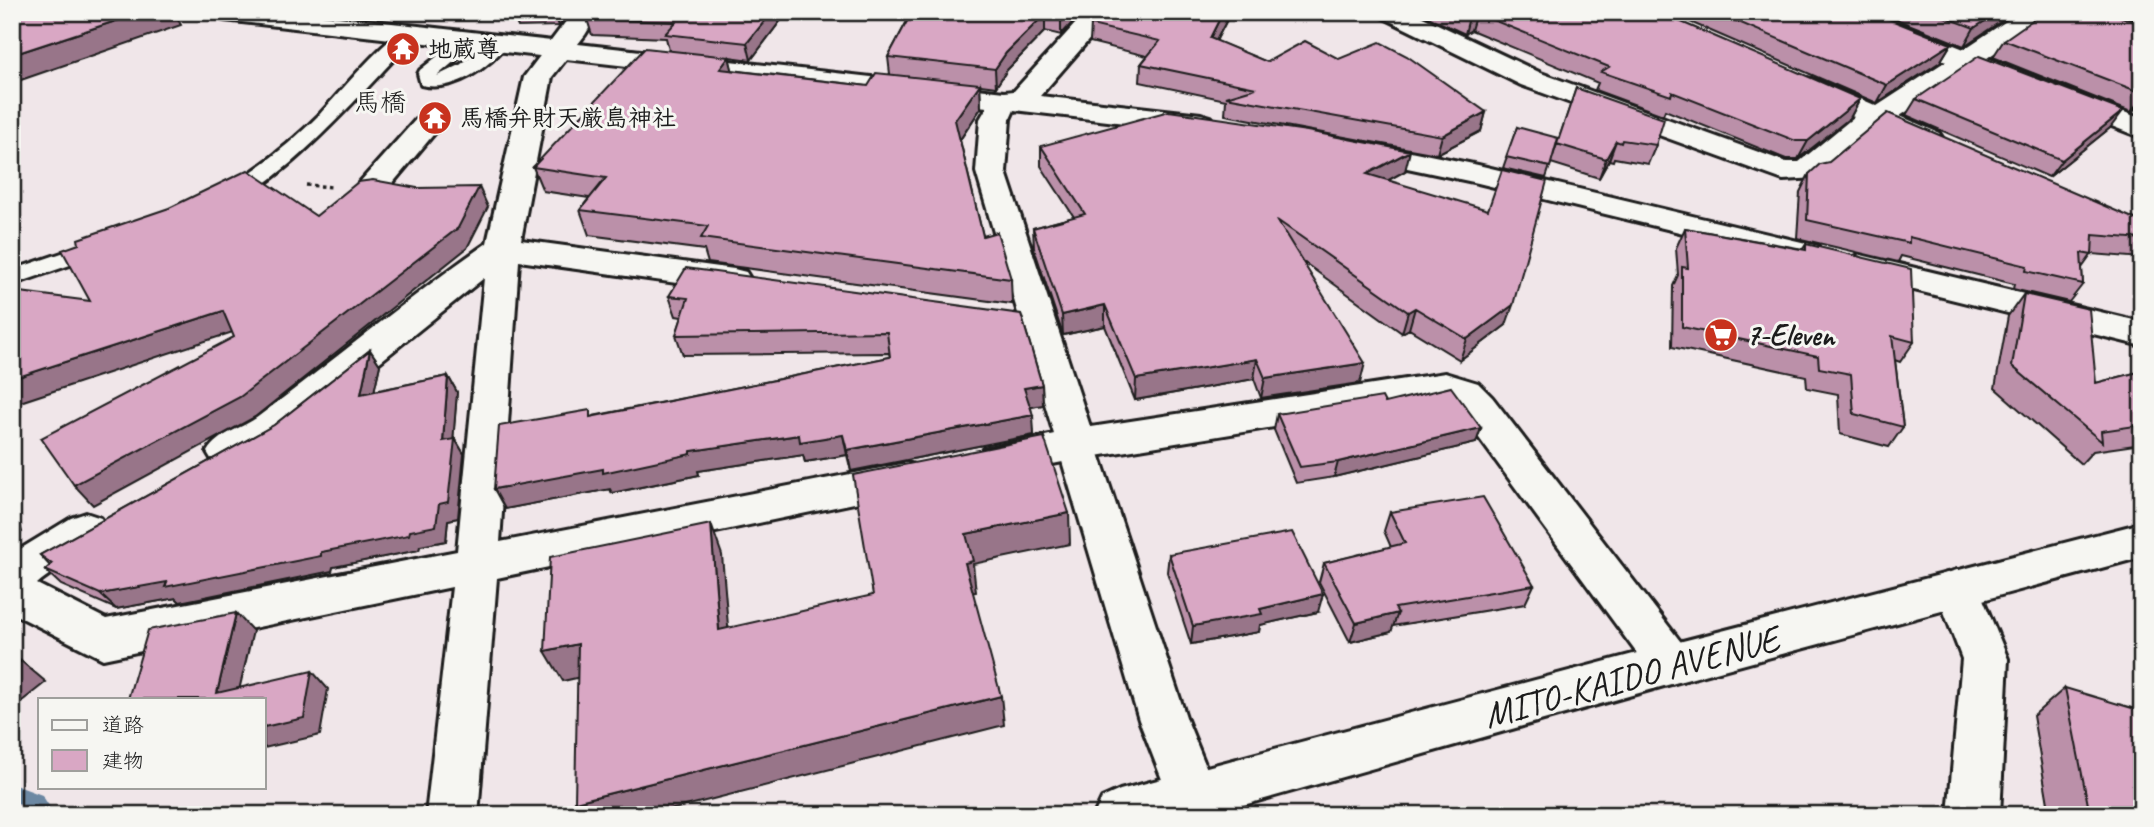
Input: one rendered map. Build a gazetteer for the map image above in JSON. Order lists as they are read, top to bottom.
{
  "streets": {
    "main road": ["MITO-KAIDO AVENUE"]
  },
  "districts": ["馬橋"],
  "places": {
    "temple": ["地蔵尊", "馬橋弁財天厳島神社"],
    "supermarket": ["7-Eleven"]
  },
  "legend": ["道路", "建物"]
}
